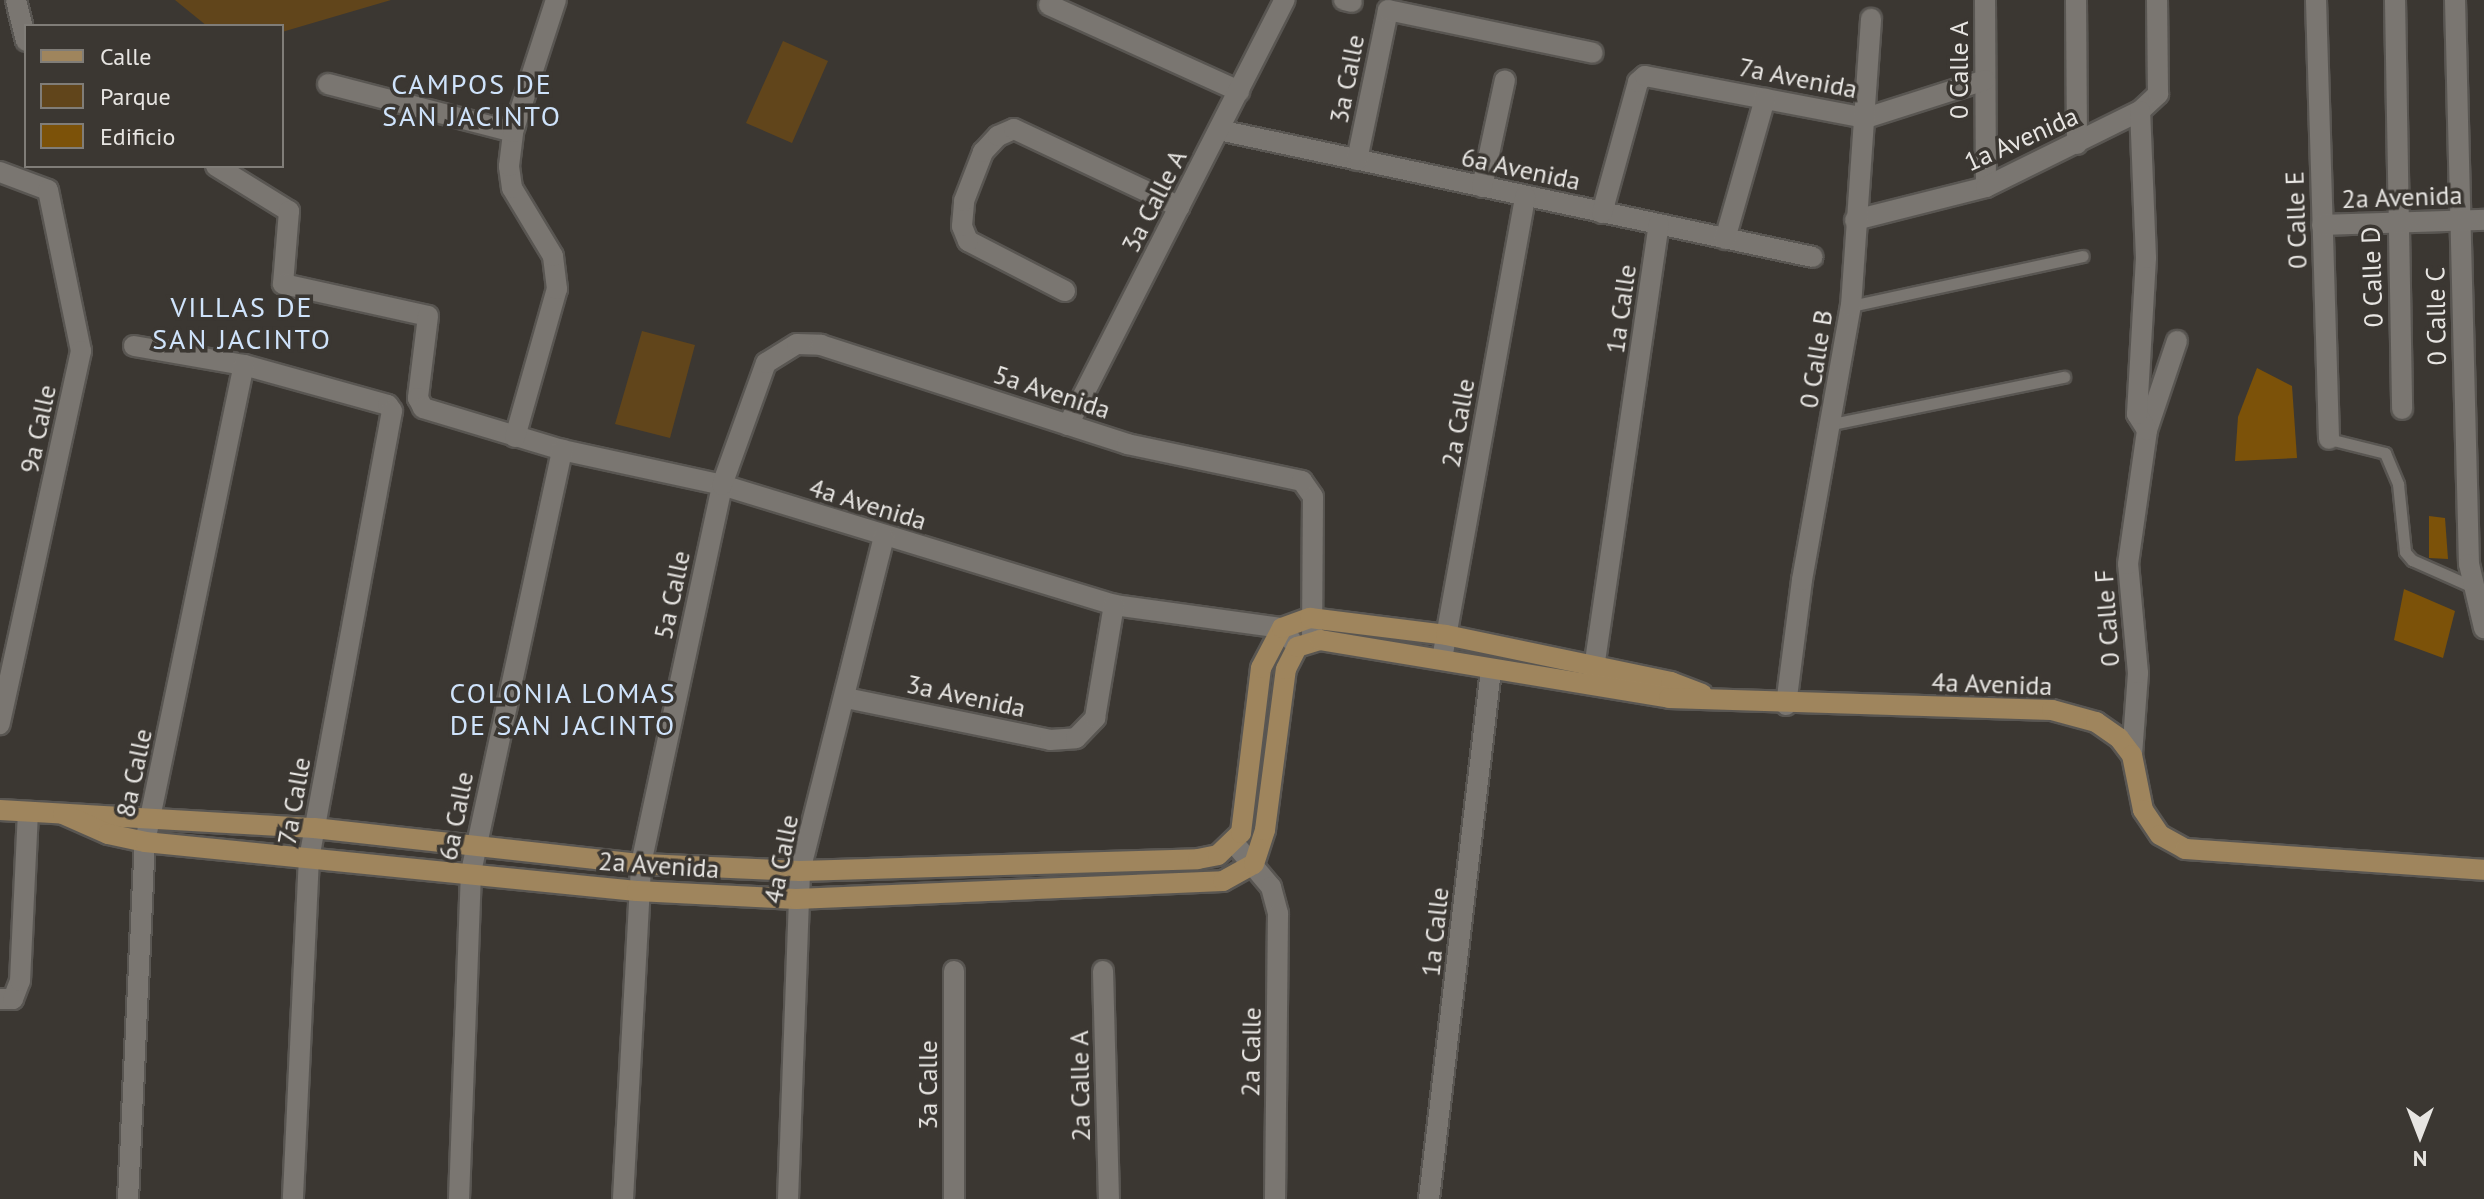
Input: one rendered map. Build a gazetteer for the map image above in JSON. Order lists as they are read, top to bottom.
{
  "streets": {
    "street": [
      "0 Calle A",
      "7a Avenida",
      "3a Calle",
      "1a Avenida",
      "6a Avenida",
      "2a Avenida",
      "3a Calle A",
      "0 Calle E",
      "0 Calle D",
      "1a Calle",
      "0 Calle C",
      "0 Calle B",
      "5a Avenida",
      "2a Calle",
      "9a Calle",
      "4a Avenida",
      "5a Calle",
      "0 Calle F",
      "3a Avenida",
      "8a Calle",
      "7a Calle",
      "6a Calle",
      "4a Calle",
      "2a Calle A"
    ]
  },
  "crossings": [
    ["0 Calle A", "7a Avenida"],
    ["0 Calle A", "1a Avenida"],
    ["7a Avenida", "6a Avenida"],
    ["7a Avenida", "0 Calle B"],
    ["3a Calle", "6a Avenida"],
    ["1a Avenida", "0 Calle B"],
    ["1a Avenida", "0 Calle F"],
    ["6a Avenida", "3a Calle A"],
    ["6a Avenida", "1a Calle"],
    ["6a Avenida", "2a Calle"],
    ["2a Avenida", "0 Calle E"],
    ["2a Avenida", "0 Calle D"],
    ["2a Avenida", "0 Calle C"],
    ["2a Avenida", "2a Calle"],
    ["2a Avenida", "5a Calle"],
    ["2a Avenida", "8a Calle"],
    ["2a Avenida", "7a Calle"],
    ["2a Avenida", "6a Calle"],
    ["2a Avenida", "4a Calle"],
    ["3a Calle A", "5a Avenida"],
    ["1a Calle", "4a Avenida"],
    ["0 Calle B", "4a Avenida"],
    ["5a Avenida", "4a Avenida"],
    ["5a Avenida", "5a Calle"],
    ["2a Calle", "4a Avenida"],
    ["4a Avenida", "5a Calle"],
    ["4a Avenida", "0 Calle F"],
    ["4a Avenida", "3a Avenida"],
    ["4a Avenida", "6a Calle"],
    ["4a Avenida", "4a Calle"],
    ["3a Avenida", "4a Calle"],
    ["8a Calle", "7a Calle"]
  ],
  "districts": ["CAMPOS DE SAN JACINTO", "VILLAS DE SAN JACINTO", "COLONIA LOMAS DE SAN JACINTO"],
  "legend": ["Calle", "Parque", "Edificio"],
  "north": "bottom"
}
